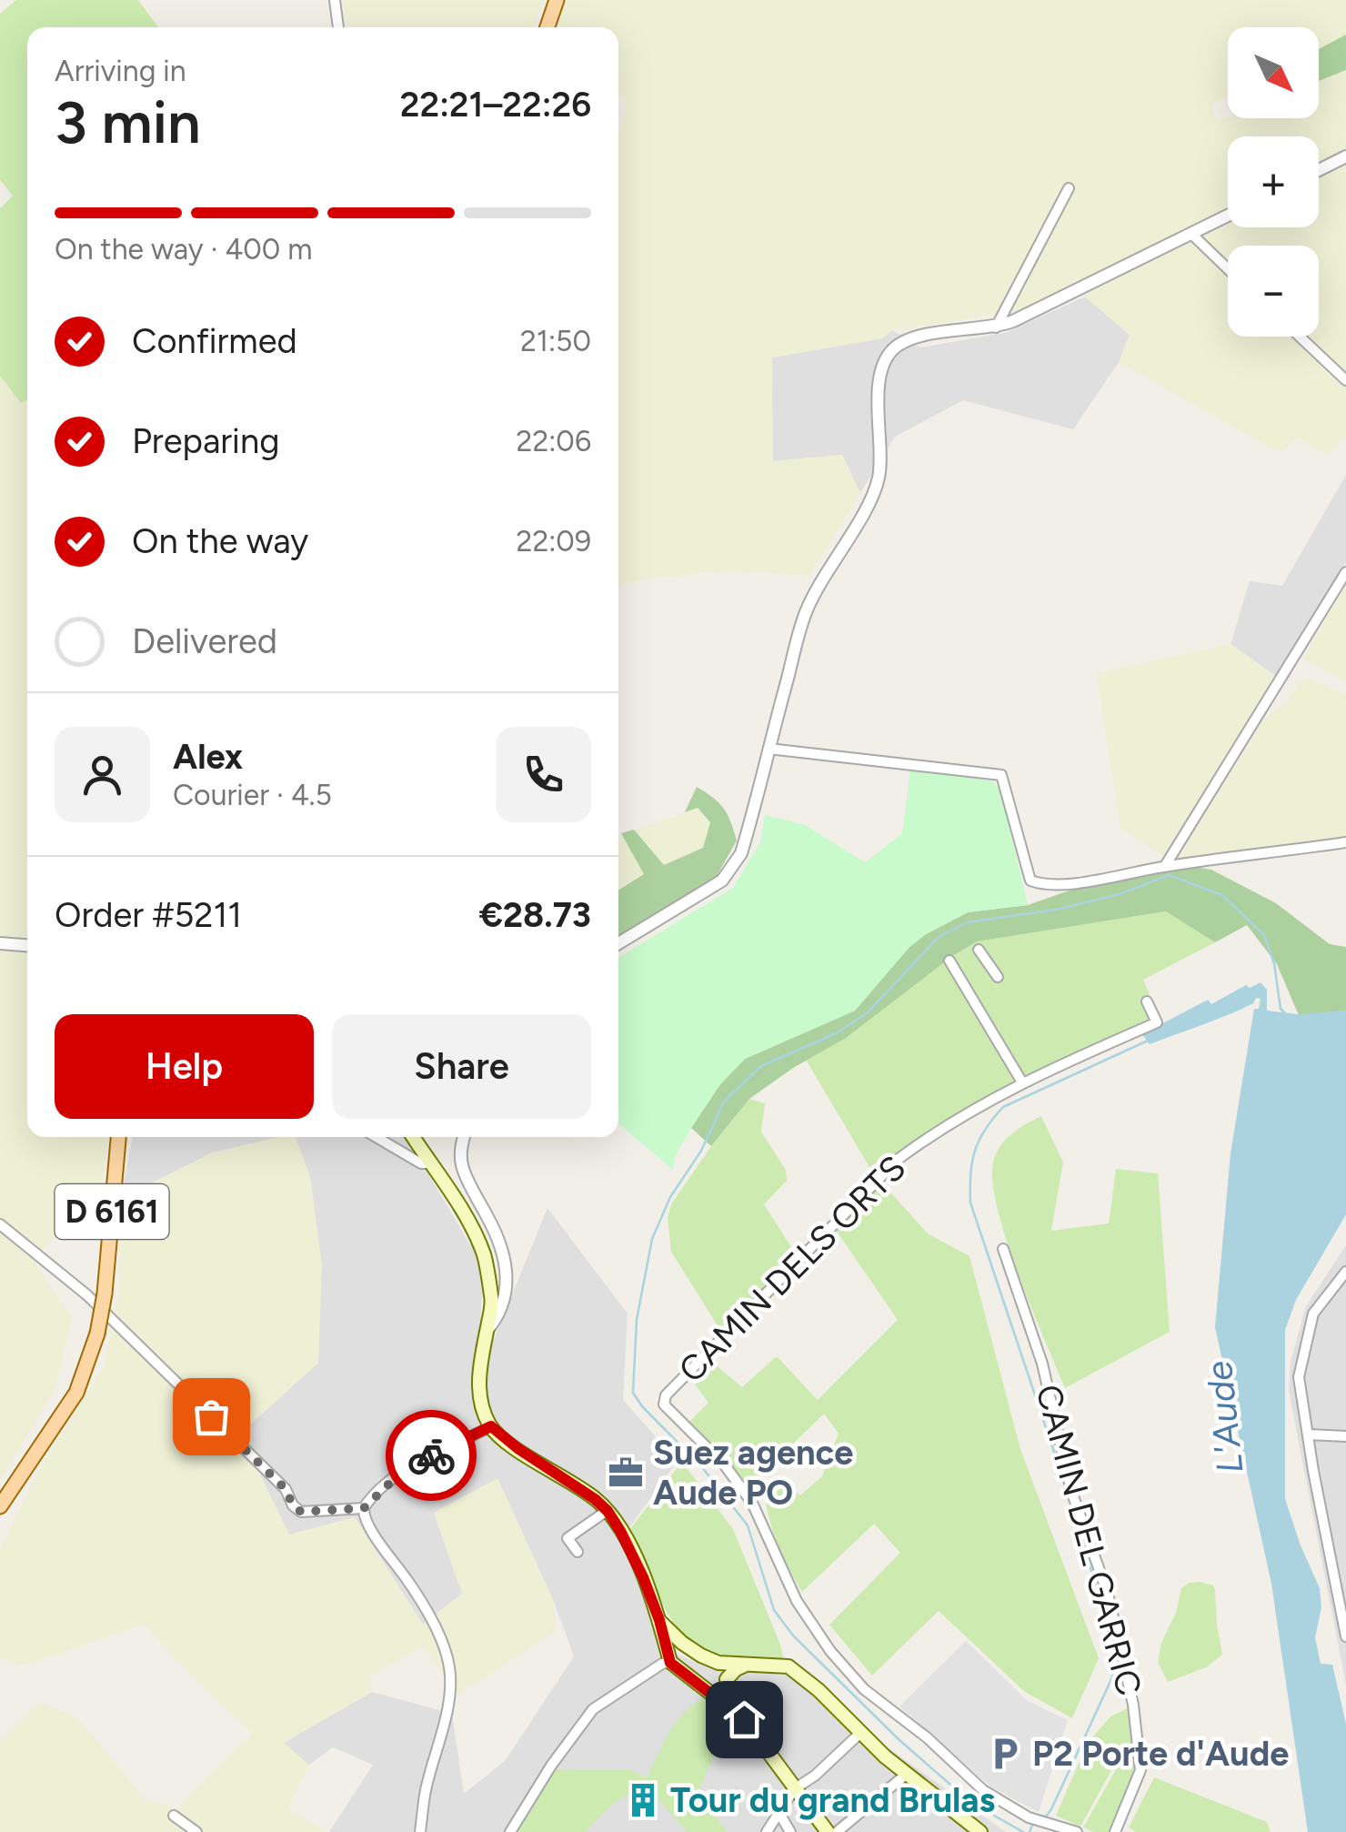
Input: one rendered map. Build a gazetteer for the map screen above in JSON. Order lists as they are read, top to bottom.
{
  "streets": {
    "main road": ["D 6161"],
    "street": ["CAMIN DELS ORTS", "CAMIN DEL GARRIC"]
  },
  "water": ["L'Aude"],
  "places": {
    "office": ["Suez agence Aude PO"],
    "parking": ["P2 Porte d'Aude"],
    "building": ["Tour du grand Brulas"]
  },
  "north": "bottom right",
  "page": {
    "map_buttons": ["+", "−"],
    "heading": ["3 min", "Arriving in", "22:21–22:26"],
    "panel": [
      "Alex",
      "Courier · 4.5",
      "Order #5211",
      "€28.73"
    ],
    "bar": "On the way · 400 m",
    "list": [
      ["Confirmed", "21:50"],
      ["Preparing", "22:06"],
      ["On the way", "22:09"],
      "Delivered"
    ],
    "buttons": ["Help", "Share"]
  }
}
